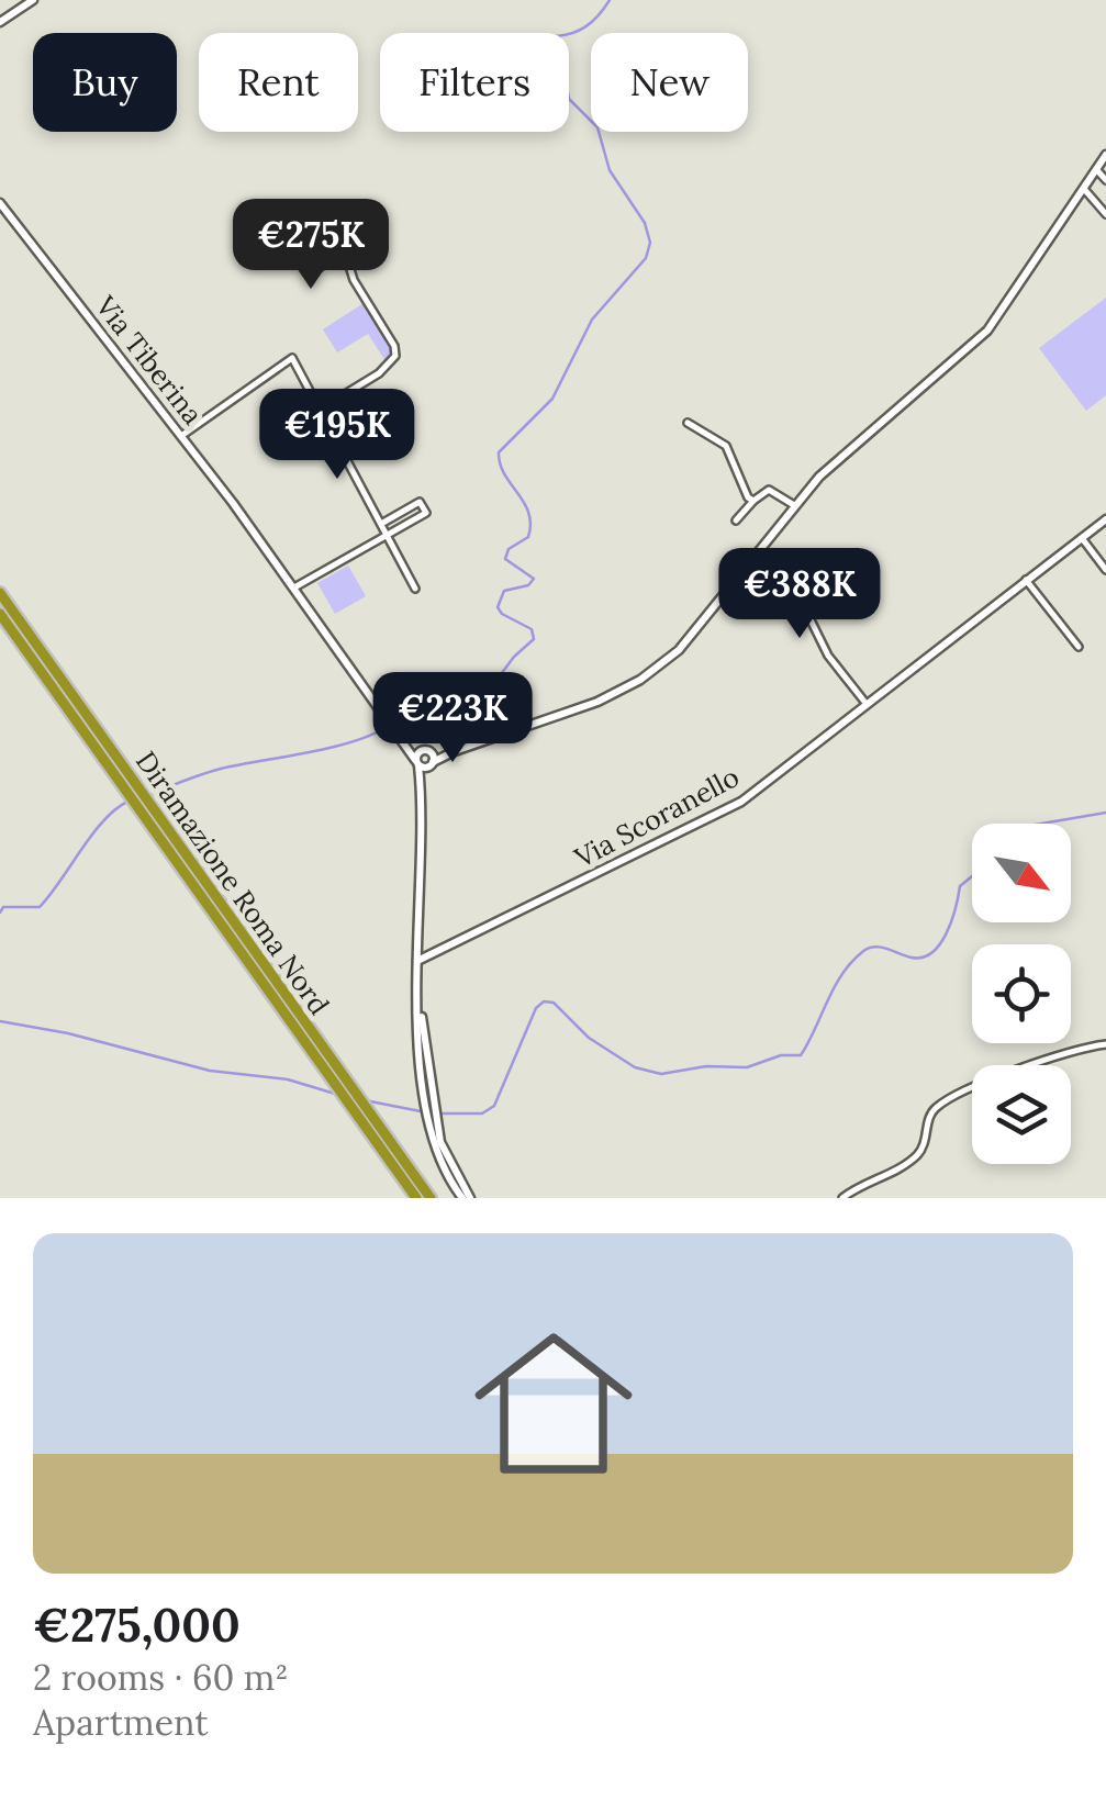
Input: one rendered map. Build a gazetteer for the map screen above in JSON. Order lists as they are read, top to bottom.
{
  "streets": {
    "highway": ["Diramazione Roma Nord"],
    "main road": ["Via Tiberina", "Via Scoranello"]
  },
  "crossings": [
    ["Via Tiberina", "Via Scoranello"]
  ],
  "north": "bottom right",
  "page": {
    "chip": [
      "Buy",
      "Rent",
      "Filters",
      "New"
    ],
    "price": [
      "€275K",
      "€195K",
      "€388K",
      "€223K"
    ],
    "list": [
      {
        "name": "€275,000",
        "note": "2 rooms · 60 m² · Apartment"
      }
    ]
  }
}
